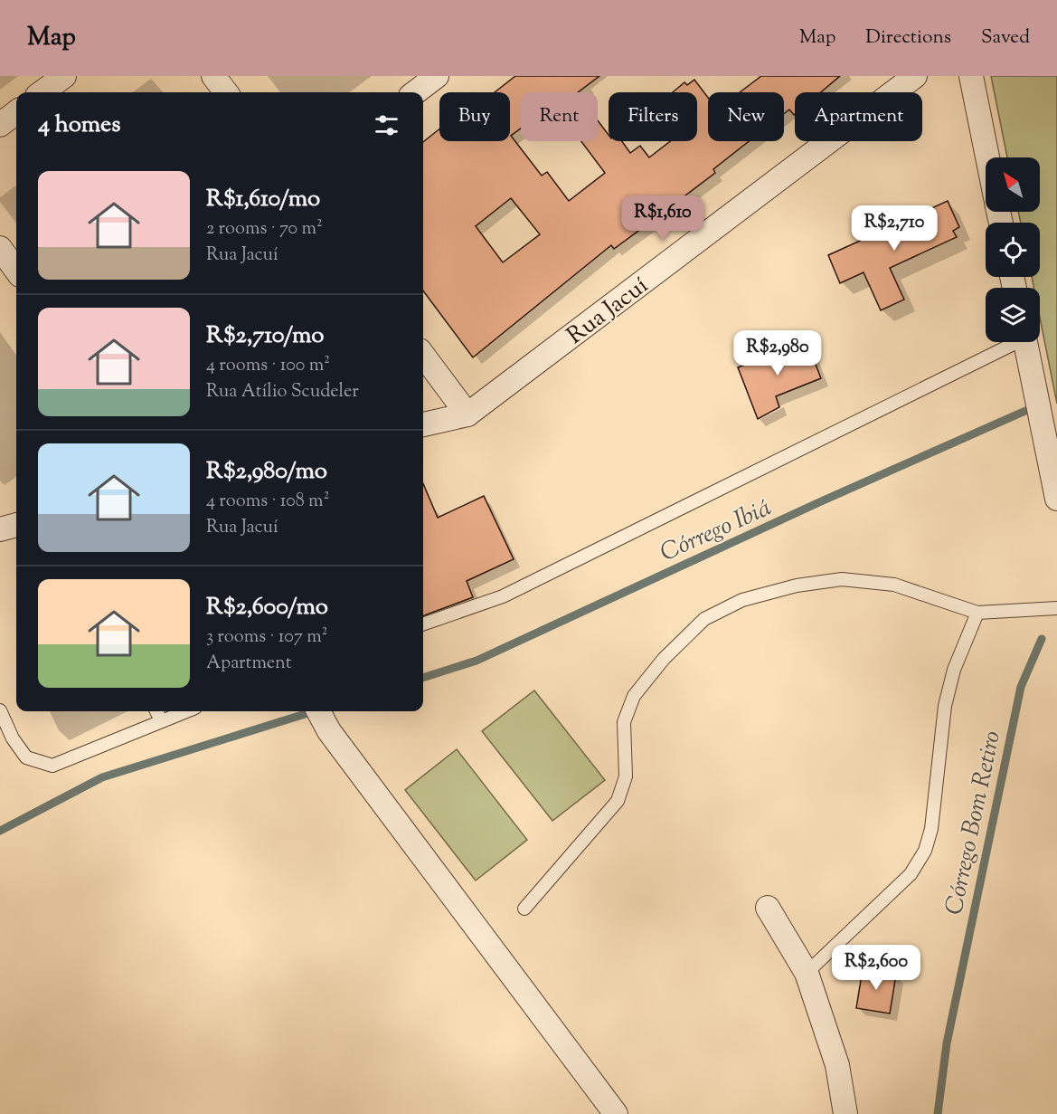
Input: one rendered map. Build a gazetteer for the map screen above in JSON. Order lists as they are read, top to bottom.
{
  "streets": {
    "street": ["Rua Jacuí"]
  },
  "water": ["Córrego Ibiá", "Córrego Bom Retiro"],
  "north": "top left",
  "page": {
    "header": "Map",
    "nav": ["Map", "Directions", "Saved"],
    "chip": [
      "Buy",
      "Rent",
      "Filters",
      "New",
      "Apartment"
    ],
    "heading": "4 homes",
    "list": [
      {
        "name": "R$1,610/mo",
        "note": "2 rooms · 70 m² · Rua Jacuí"
      },
      {
        "name": "R$2,710/mo",
        "note": "4 rooms · 100 m² · Rua Atílio Scudeler"
      },
      {
        "name": "R$2,980/mo",
        "note": "4 rooms · 108 m² · Rua Jacuí"
      },
      {
        "name": "R$2,600/mo",
        "note": "3 rooms · 107 m² · Apartment"
      }
    ],
    "price": [
      "R$1,610",
      "R$2,710",
      "R$2,980",
      "R$2,600"
    ]
  }
}
